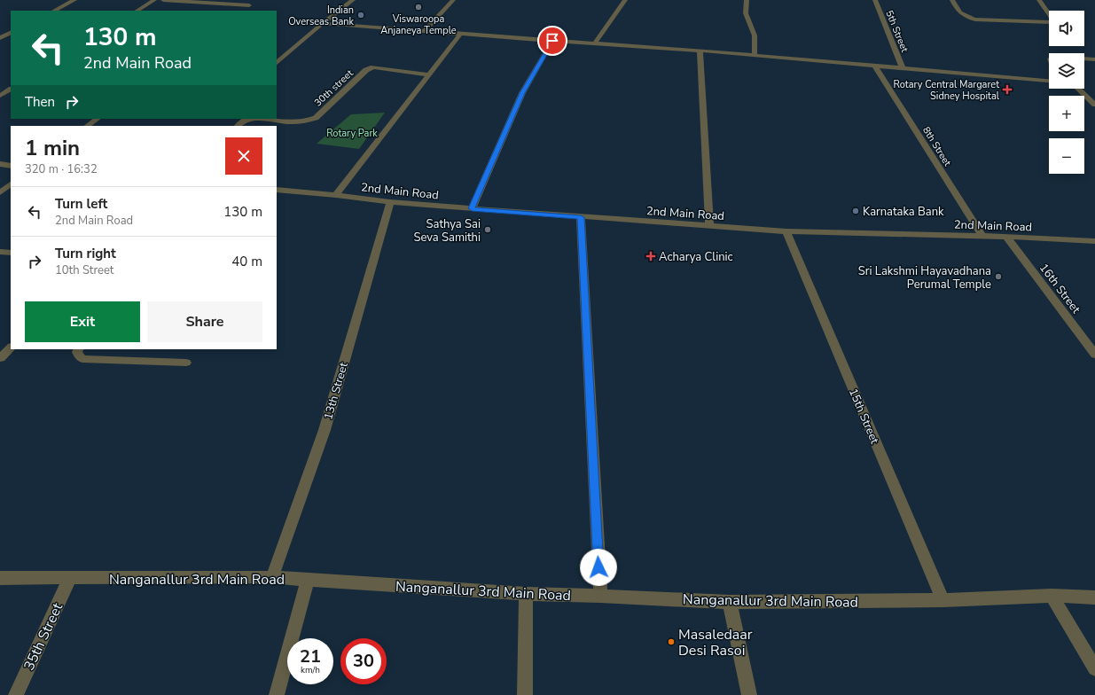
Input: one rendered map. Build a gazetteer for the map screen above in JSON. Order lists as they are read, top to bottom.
{
  "streets": {
    "street": [
      "5th Street",
      "30th street",
      "8th Street",
      "2nd Main Road",
      "16th Street",
      "13th Street",
      "15th Street",
      "Nanganallur 3rd Main Road",
      "35th Street"
    ]
  },
  "crossings": [
    ["8th Street", "2nd Main Road"],
    ["2nd Main Road", "16th Street"],
    ["2nd Main Road", "13th Street"],
    ["2nd Main Road", "15th Street"],
    ["13th Street", "Nanganallur 3rd Main Road"],
    ["15th Street", "Nanganallur 3rd Main Road"],
    ["Nanganallur 3rd Main Road", "35th Street"]
  ],
  "parks": ["Rotary Park"],
  "places": {
    "other": [
      "Viswaroopa Anjaneya Temple",
      "Indian Overseas Bank",
      "Karnataka Bank",
      "Sathya Sai Seva Samithi",
      "Sri Lakshmi Hayavadhana Perumal Temple",
      "Masaledaar Desi Rasoi"
    ],
    "health": ["Rotary Central Margaret Sidney Hospital", "Acharya Clinic"]
  },
  "page": {
    "map_buttons": ["+", "−"],
    "turn": ["130 m", "2nd Main Road"],
    "then": "Then",
    "heading": ["1 min", "320 m · 16:32"],
    "list": [
      {
        "name": "Turn left",
        "note": "2nd Main Road",
        "value": "130 m"
      },
      {
        "name": "Turn right",
        "note": "10th Street",
        "value": "40 m"
      }
    ],
    "buttons": ["Exit", "Share"],
    "speed": "21 km/h",
    "limit": "30"
  }
}
